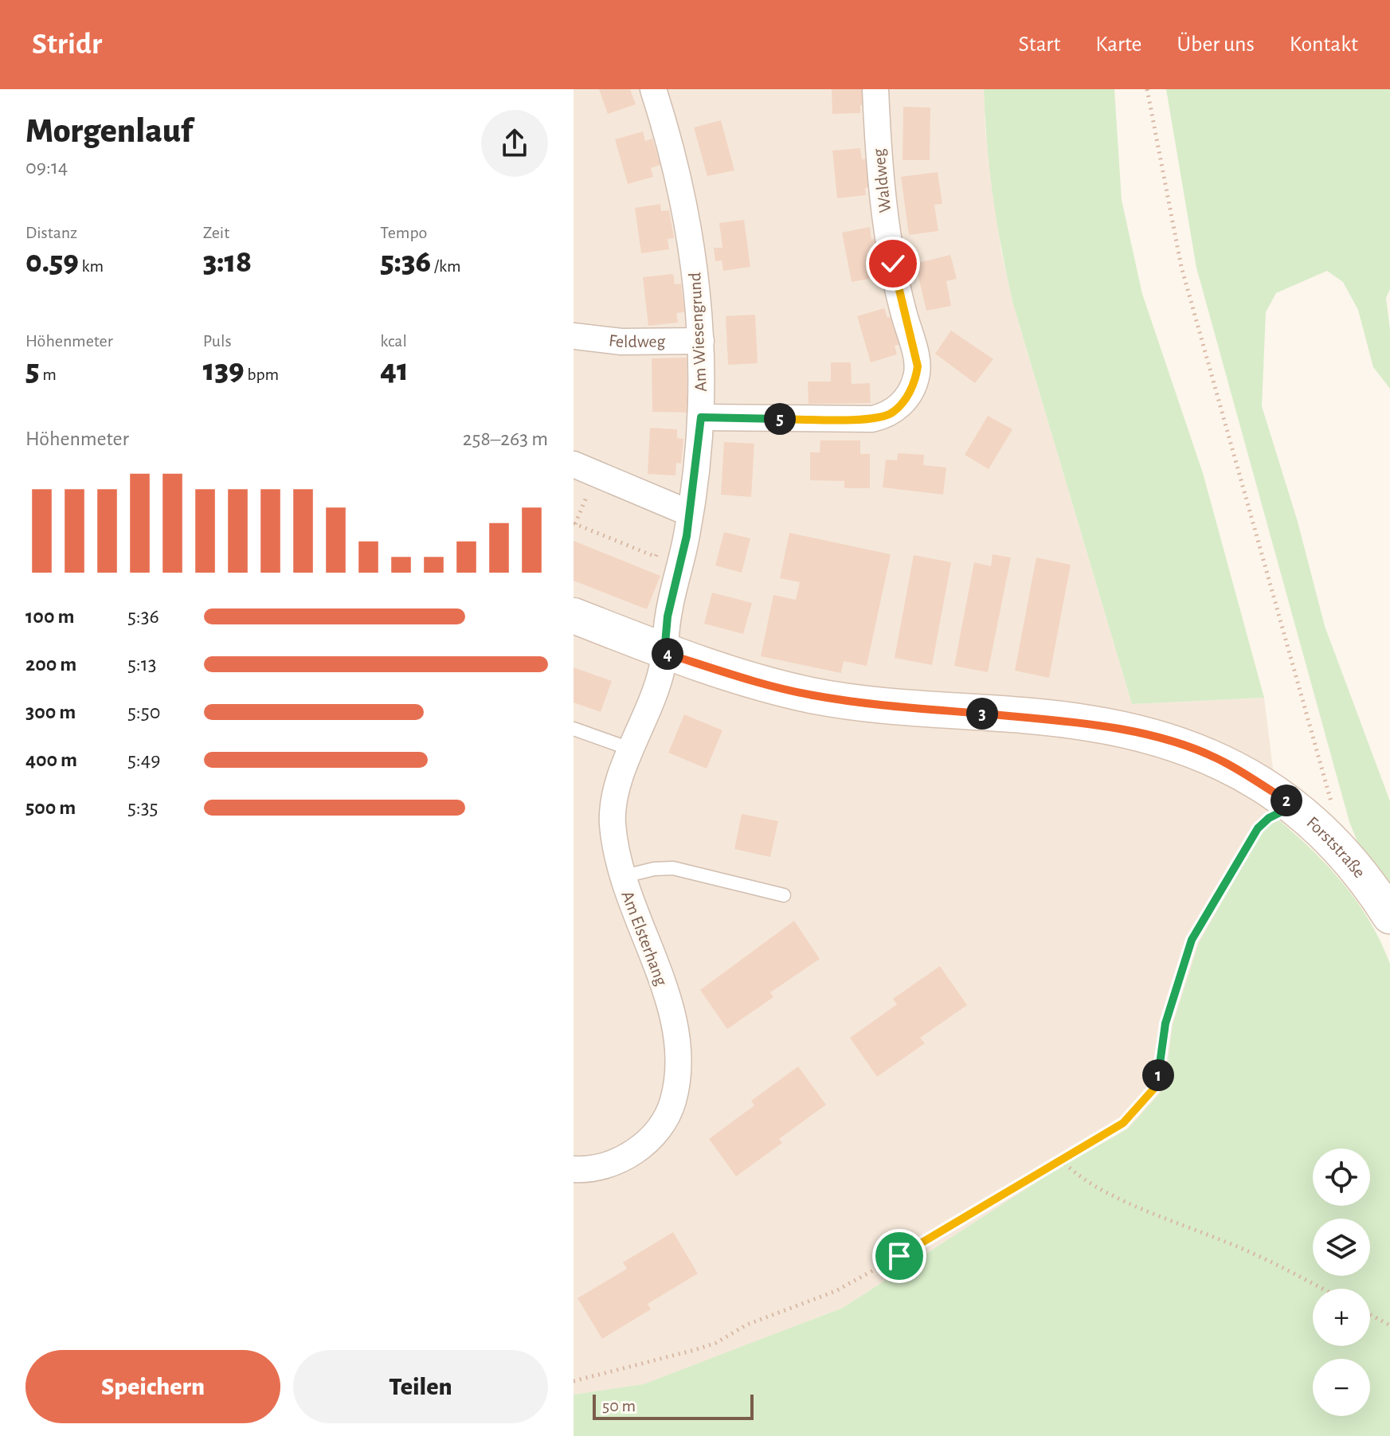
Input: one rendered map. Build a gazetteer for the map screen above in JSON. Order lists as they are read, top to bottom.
{
  "streets": {
    "street": [
      "Waldweg",
      "Am Wiesengrund",
      "Feldweg",
      "Forststraße",
      "Am Elsterhang"
    ]
  },
  "crossings": [
    ["Waldweg", "Am Wiesengrund"],
    ["Am Wiesengrund", "Feldweg"],
    ["Am Wiesengrund", "Forststraße"],
    ["Am Wiesengrund", "Am Elsterhang"],
    ["Forststraße", "Am Elsterhang"]
  ],
  "scale_bar": "50 m",
  "page": {
    "header": "Stridr",
    "nav": [
      "Start",
      "Karte",
      "Über uns",
      "Kontakt"
    ],
    "heading": ["Morgenlauf", "09:14"],
    "stats": [
      ["Distanz", "0.59 km"],
      ["Zeit", "3:18"],
      ["Tempo", "5:36 /km"],
      ["Höhenmeter", "5 m"],
      ["Puls", "139 bpm"],
      ["kcal", "41"]
    ],
    "pins": [
      "5",
      "4",
      "3",
      "2",
      "1"
    ],
    "chart": ["Höhenmeter", "258–263 m"],
    "list": [
      {
        "name": "100 m",
        "note": "5:36"
      },
      {
        "name": "200 m",
        "note": "5:13"
      },
      {
        "name": "300 m",
        "note": "5:50"
      },
      {
        "name": "400 m",
        "note": "5:49"
      },
      {
        "name": "500 m",
        "note": "5:35"
      }
    ],
    "map_buttons": ["+", "−"],
    "buttons": ["Speichern", "Teilen"],
    "scale": "50 m"
  }
}
